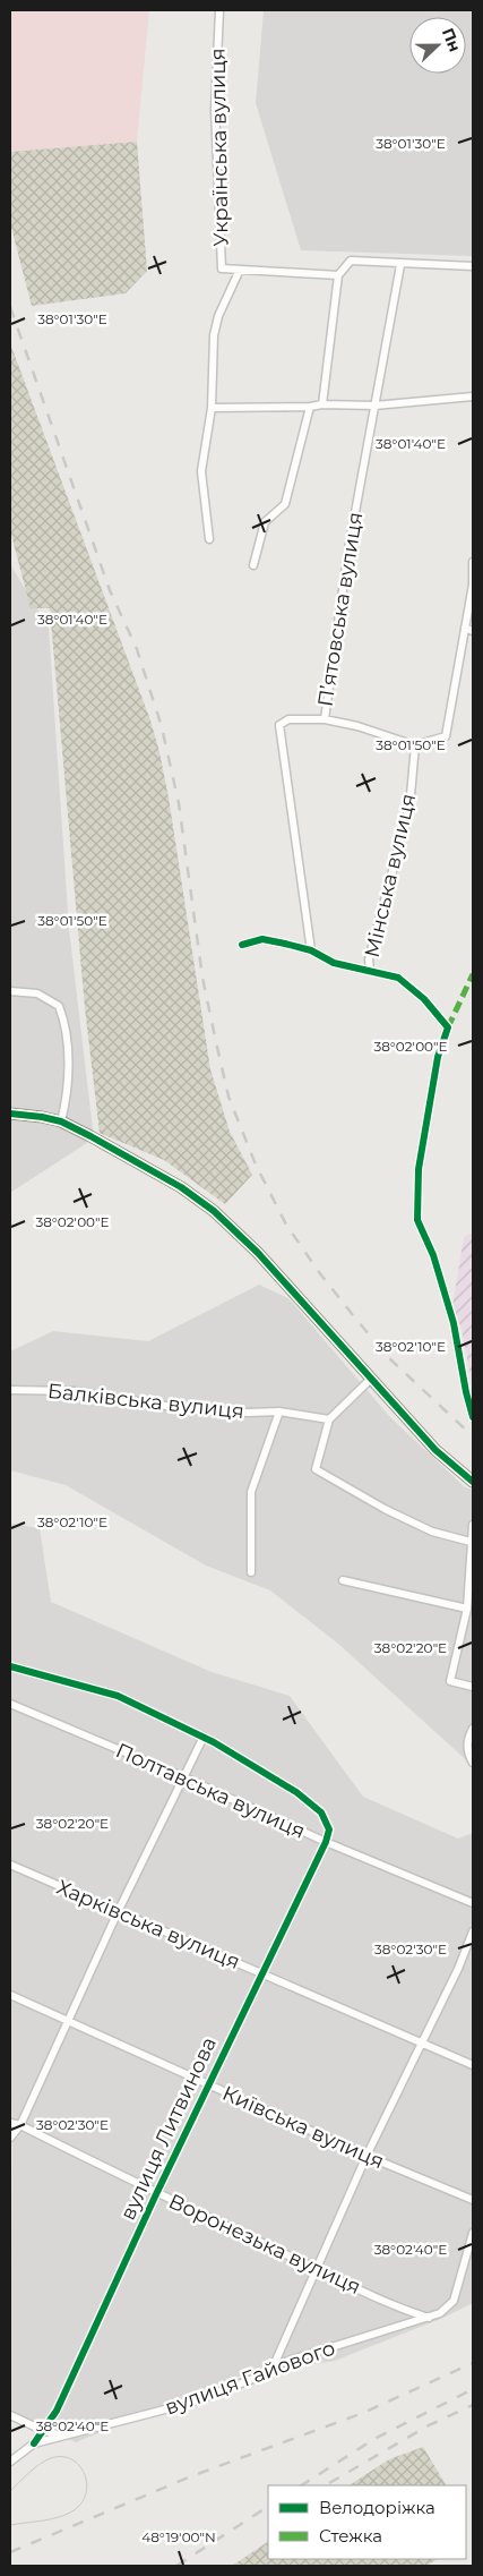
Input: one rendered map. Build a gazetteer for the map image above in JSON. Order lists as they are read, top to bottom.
{
  "streets": {
    "street": [
      "Українська вулиця",
      "П’ятовська вулиця",
      "Мінська вулиця",
      "Балківська вулиця",
      "Полтавська вулиця",
      "Харківська вулиця",
      "Київська вулиця",
      "вулиця Литвинова",
      "Воронезька вулиця",
      "вулиця Гайового"
    ]
  },
  "crossings": [
    ["Полтавська вулиця", "вулиця Литвинова"],
    ["Харківська вулиця", "вулиця Литвинова"],
    ["Київська вулиця", "вулиця Литвинова"],
    ["вулиця Литвинова", "Воронезька вулиця"],
    ["вулиця Литвинова", "вулиця Гайового"],
    ["Воронезька вулиця", "вулиця Гайового"]
  ],
  "legend": ["Велодоріжка", "Стежка"],
  "north": "right",
  "coordinates": [
    "38°01'30\"E",
    "38°01'40\"E",
    "38°01'50\"E",
    "38°02'00\"E",
    "38°02'10\"E",
    "38°02'20\"E",
    "38°02'30\"E",
    "38°02'40\"E",
    "48°19'00\"N"
  ]
}
